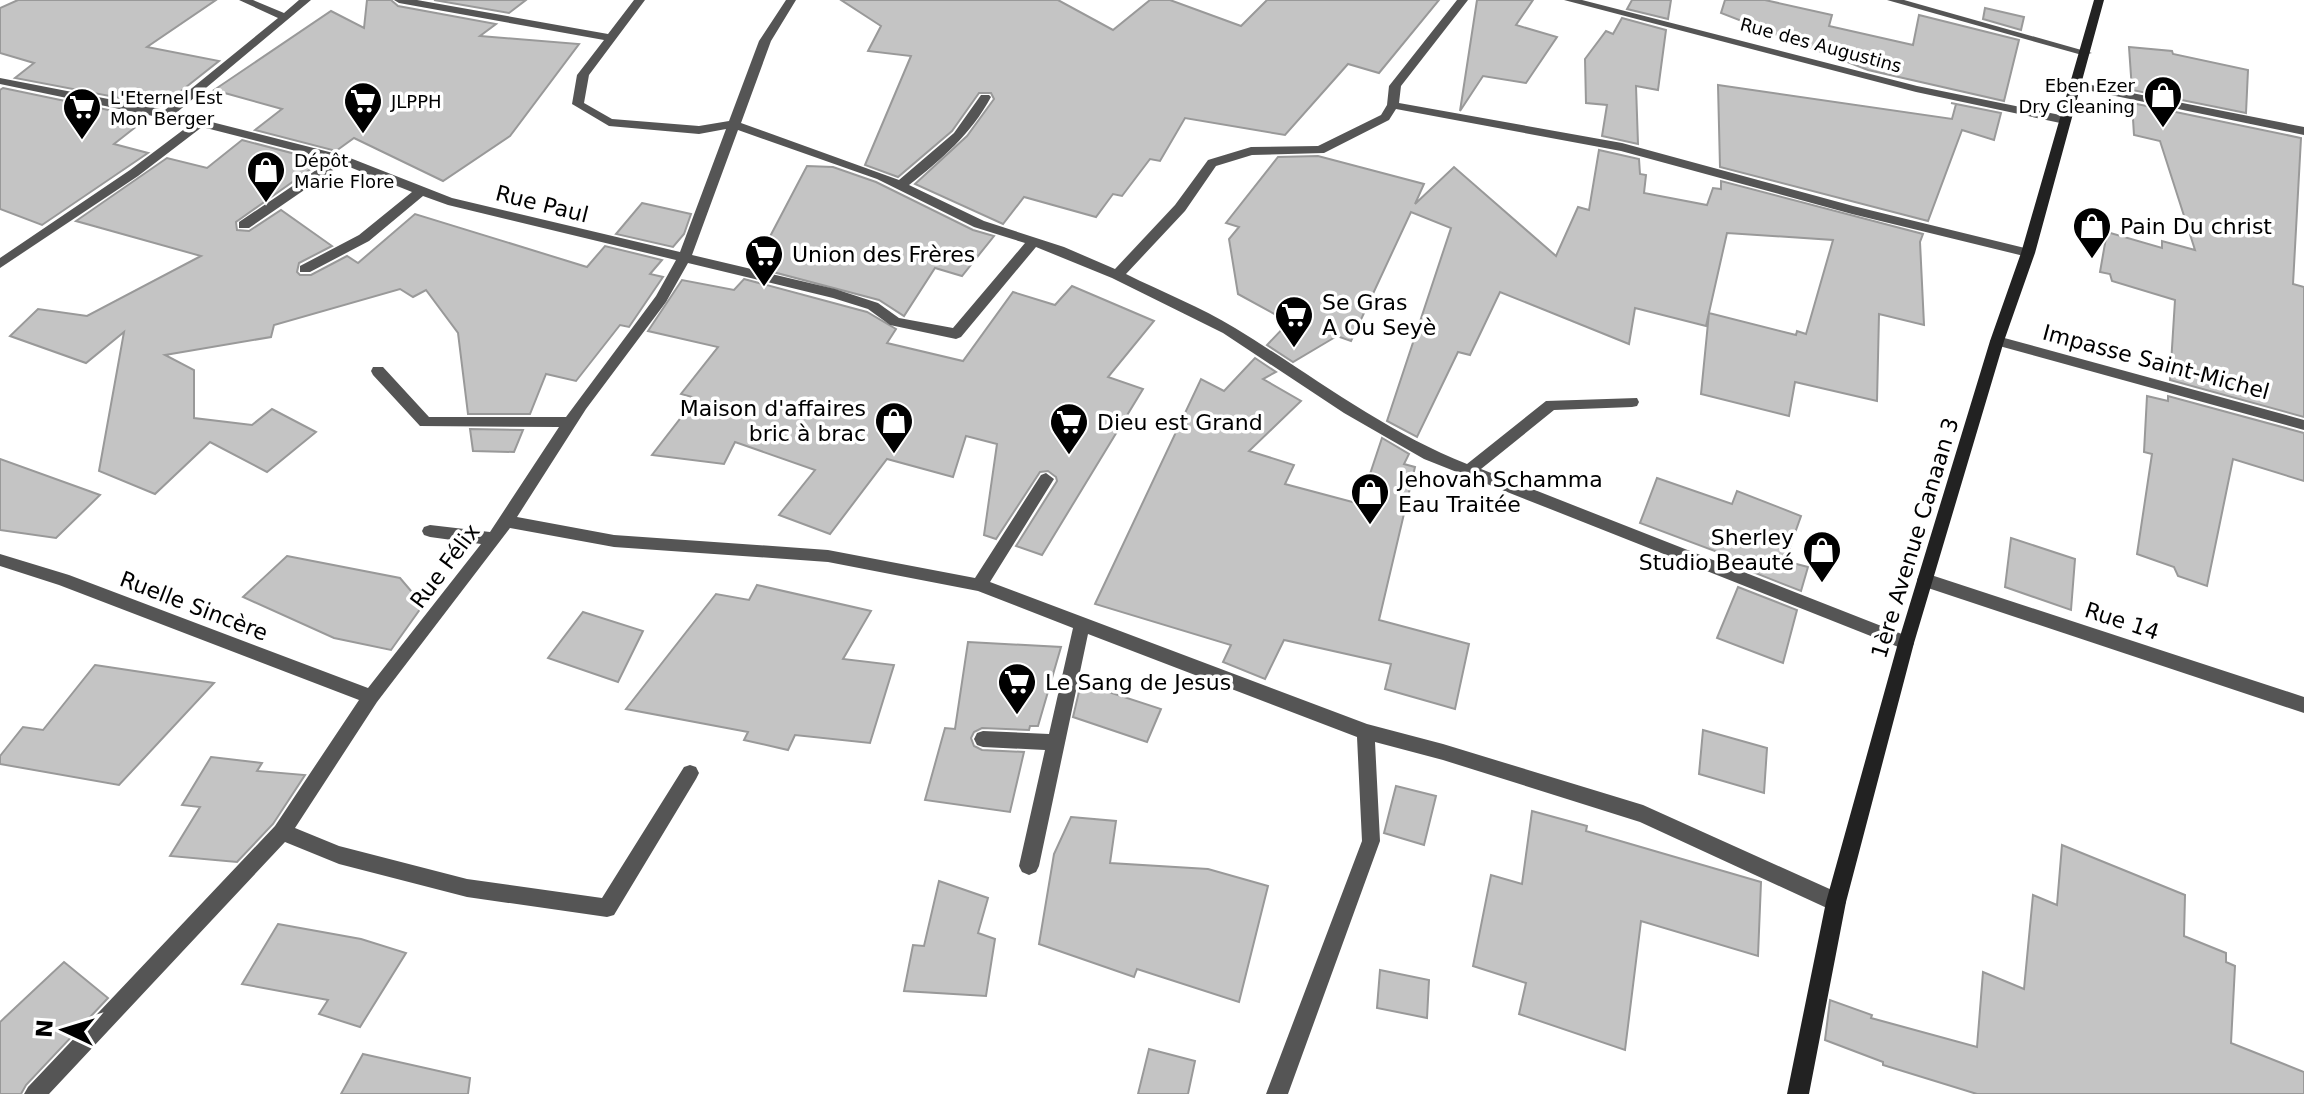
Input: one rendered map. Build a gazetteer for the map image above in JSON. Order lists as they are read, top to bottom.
{
  "streets": {
    "main road": ["1ère Avenue Canaan 3"],
    "street": [
      "Rue des Augustins",
      "Rue Paul",
      "Impasse Saint-Michel",
      "Rue Félix",
      "Ruelle Sincère",
      "Rue 14"
    ]
  },
  "crossings": [
    ["Rue des Augustins", "1ère Avenue Canaan 3"],
    ["Rue Paul", "Rue Félix"],
    ["Impasse Saint-Michel", "1ère Avenue Canaan 3"],
    ["1ère Avenue Canaan 3", "Rue 14"],
    ["Rue Félix", "Ruelle Sincère"]
  ],
  "places": {
    "shop": [
      "Eben Ezer Dry Cleaning",
      "Dépôt Marie Flore",
      "Pain Du christ",
      "Maison d'affaires bric à brac",
      "Jehovah Schamma Eau Traitée",
      "Sherley Studio Beauté"
    ],
    "supermarket": [
      "JLPPH",
      "L'Eternel Est Mon Berger",
      "Union des Frères",
      "Se Gras A Ou Seyè",
      "Dieu est Grand",
      "Le Sang de Jesus"
    ]
  },
  "north": "left"
}
